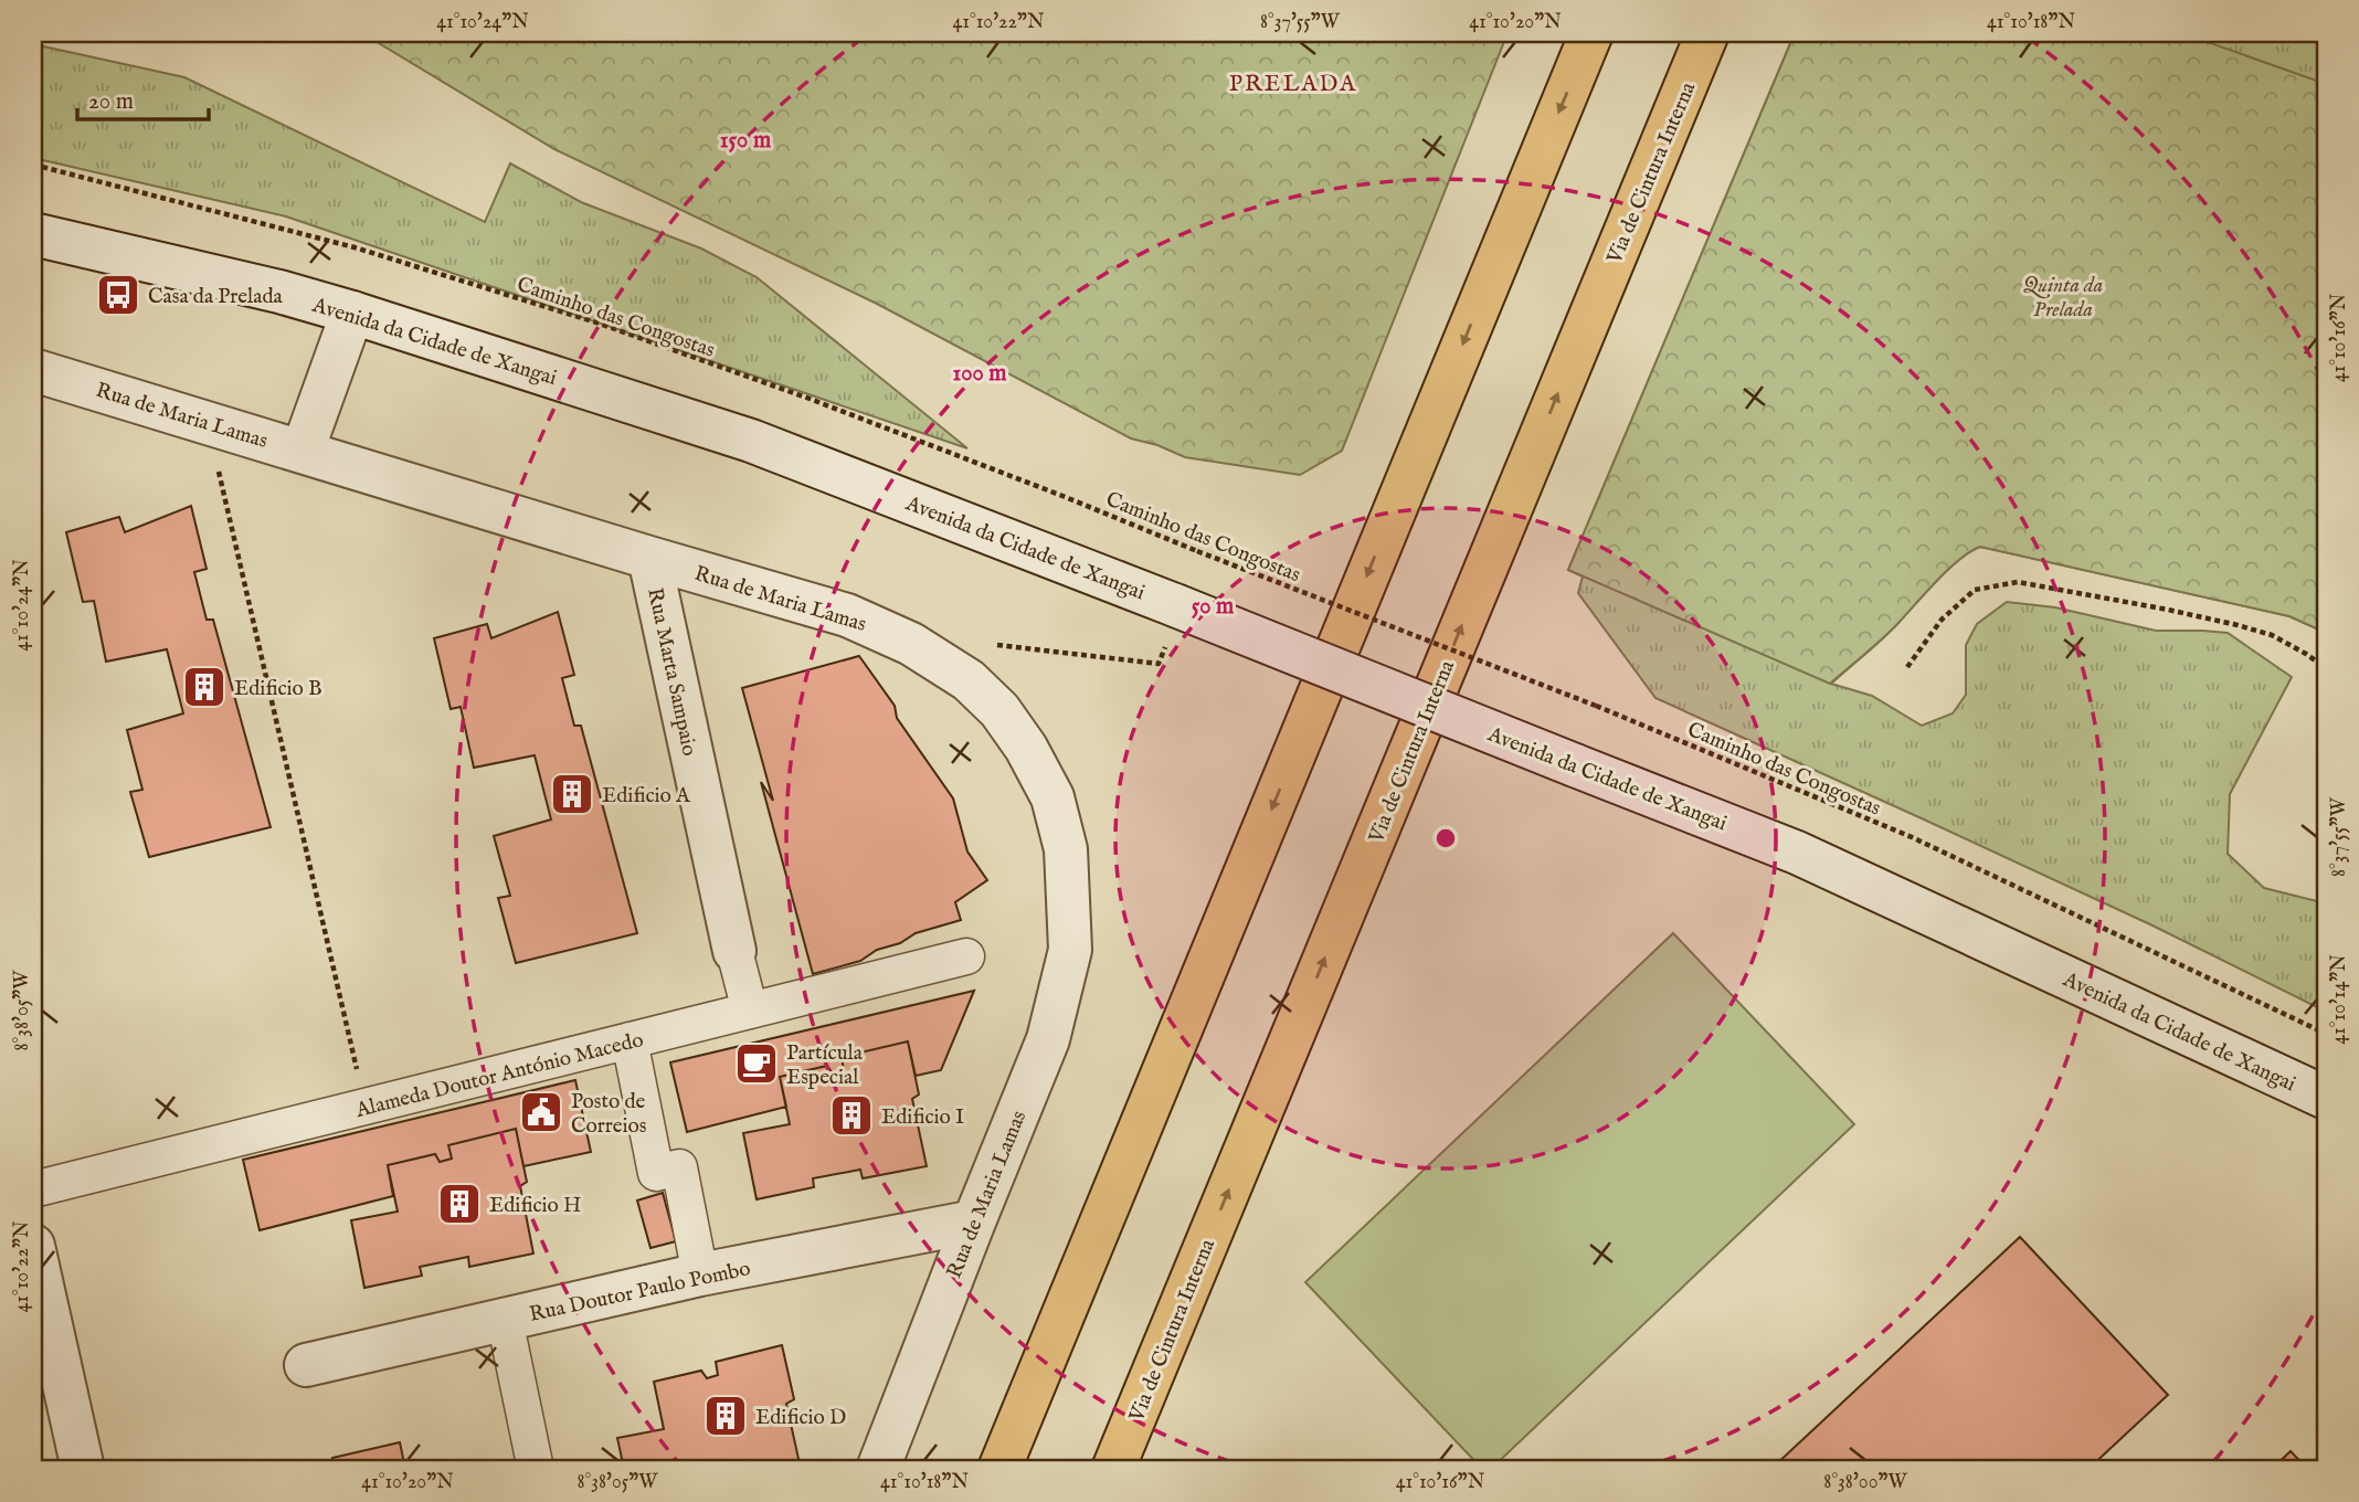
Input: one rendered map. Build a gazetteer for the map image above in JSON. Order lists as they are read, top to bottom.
{
  "streets": {
    "highway": ["Via de Cintura Interna"],
    "street": [
      "Avenida da Cidade de Xangai",
      "Rua de Maria Lamas",
      "Rua Marta Sampaio",
      "Alameda Doutor António Macedo",
      "Rua Doutor Paulo Pombo"
    ],
    "path": ["Caminho das Congostas"]
  },
  "crossings": [
    ["Rua de Maria Lamas", "Rua Marta Sampaio"],
    ["Rua de Maria Lamas", "Rua Doutor Paulo Pombo"],
    ["Rua Marta Sampaio", "Alameda Doutor António Macedo"]
  ],
  "districts": ["PRELADA"],
  "parks": ["Quinta da Prelada"],
  "places": {
    "bus stop": ["Casa da Prelada"],
    "building": [
      "Edificio B",
      "Edificio A",
      "Edificio I",
      "Edificio H",
      "Edificio D"
    ],
    "cafe": ["Partícula Especial"],
    "public building": ["Posto de Correios"]
  },
  "scale_bar": "20 m",
  "coordinates": [
    "41°10'24\"N",
    "41°10'22\"N",
    "8°37'55\"W",
    "41°10'20\"N",
    "41°10'18\"N",
    "41°10'16\"N",
    "41°10'14\"N",
    "8°38'05\"W",
    "8°38'00\"W"
  ],
  "rings": ["150 m", "100 m", "50 m"]
}
